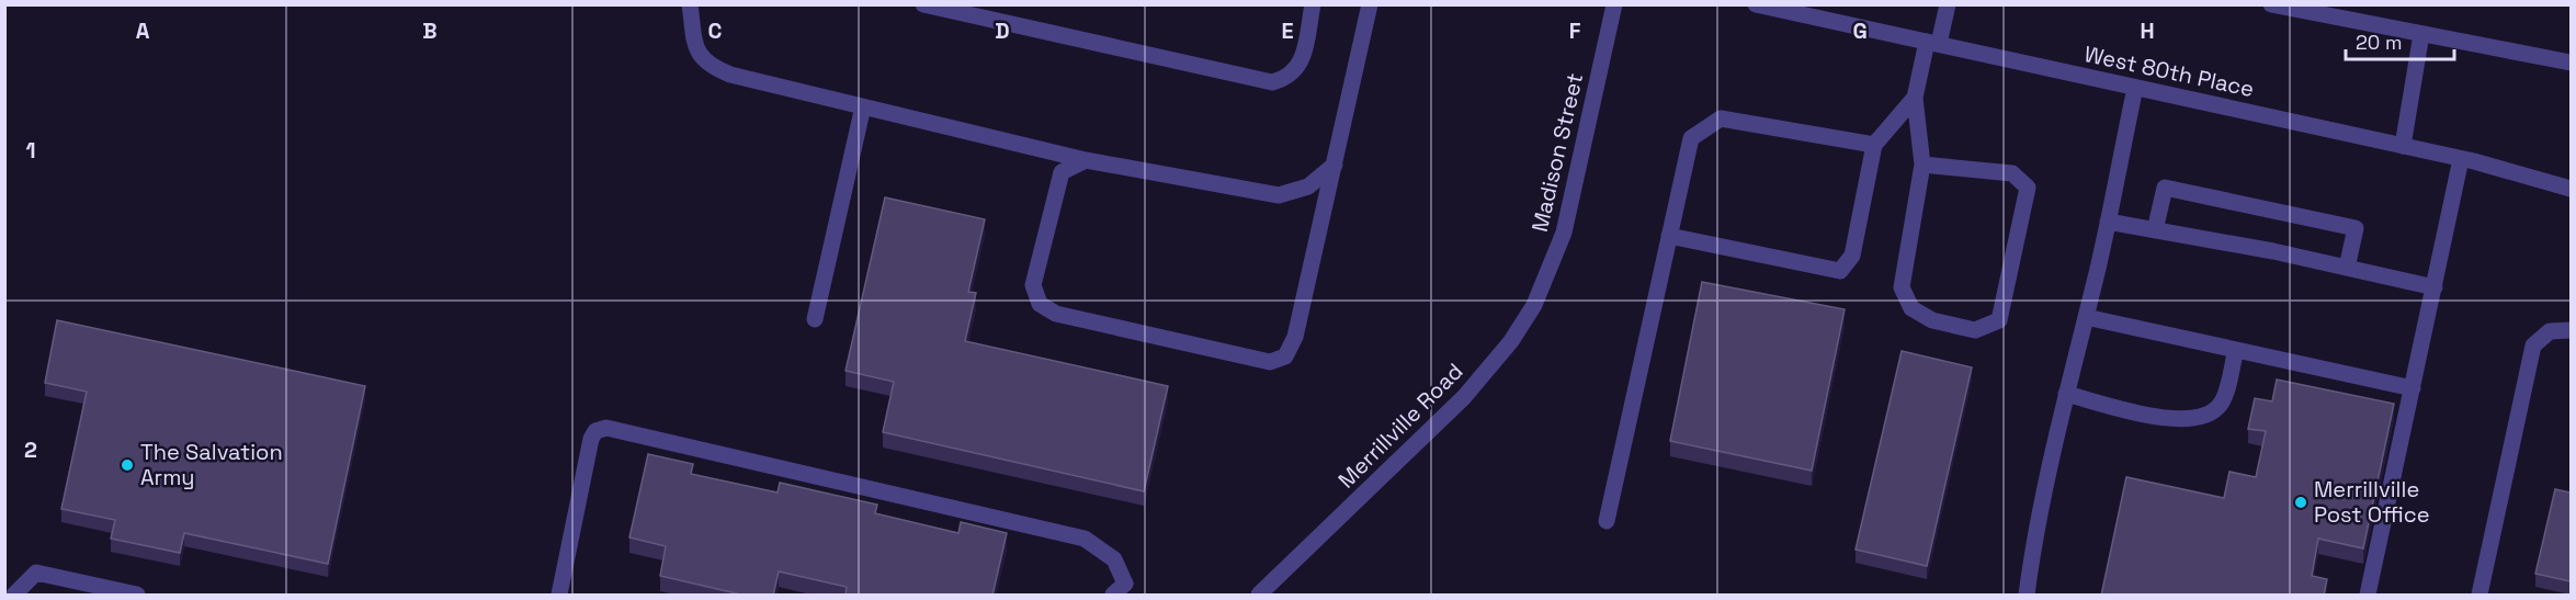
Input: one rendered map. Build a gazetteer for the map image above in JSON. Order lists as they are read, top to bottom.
{
  "streets": {
    "street": ["West 80th Place", "Madison Street", "Merrillville Road"]
  },
  "crossings": [
    ["Madison Street", "Merrillville Road"]
  ],
  "places": ["The Salvation Army", "Merrillville Post Office"],
  "scale_bar": "20 m",
  "grid": {
    "columns": [
      "A",
      "B",
      "C",
      "D",
      "E",
      "F",
      "G",
      "H"
    ],
    "rows": ["1", "2"]
  }
}
